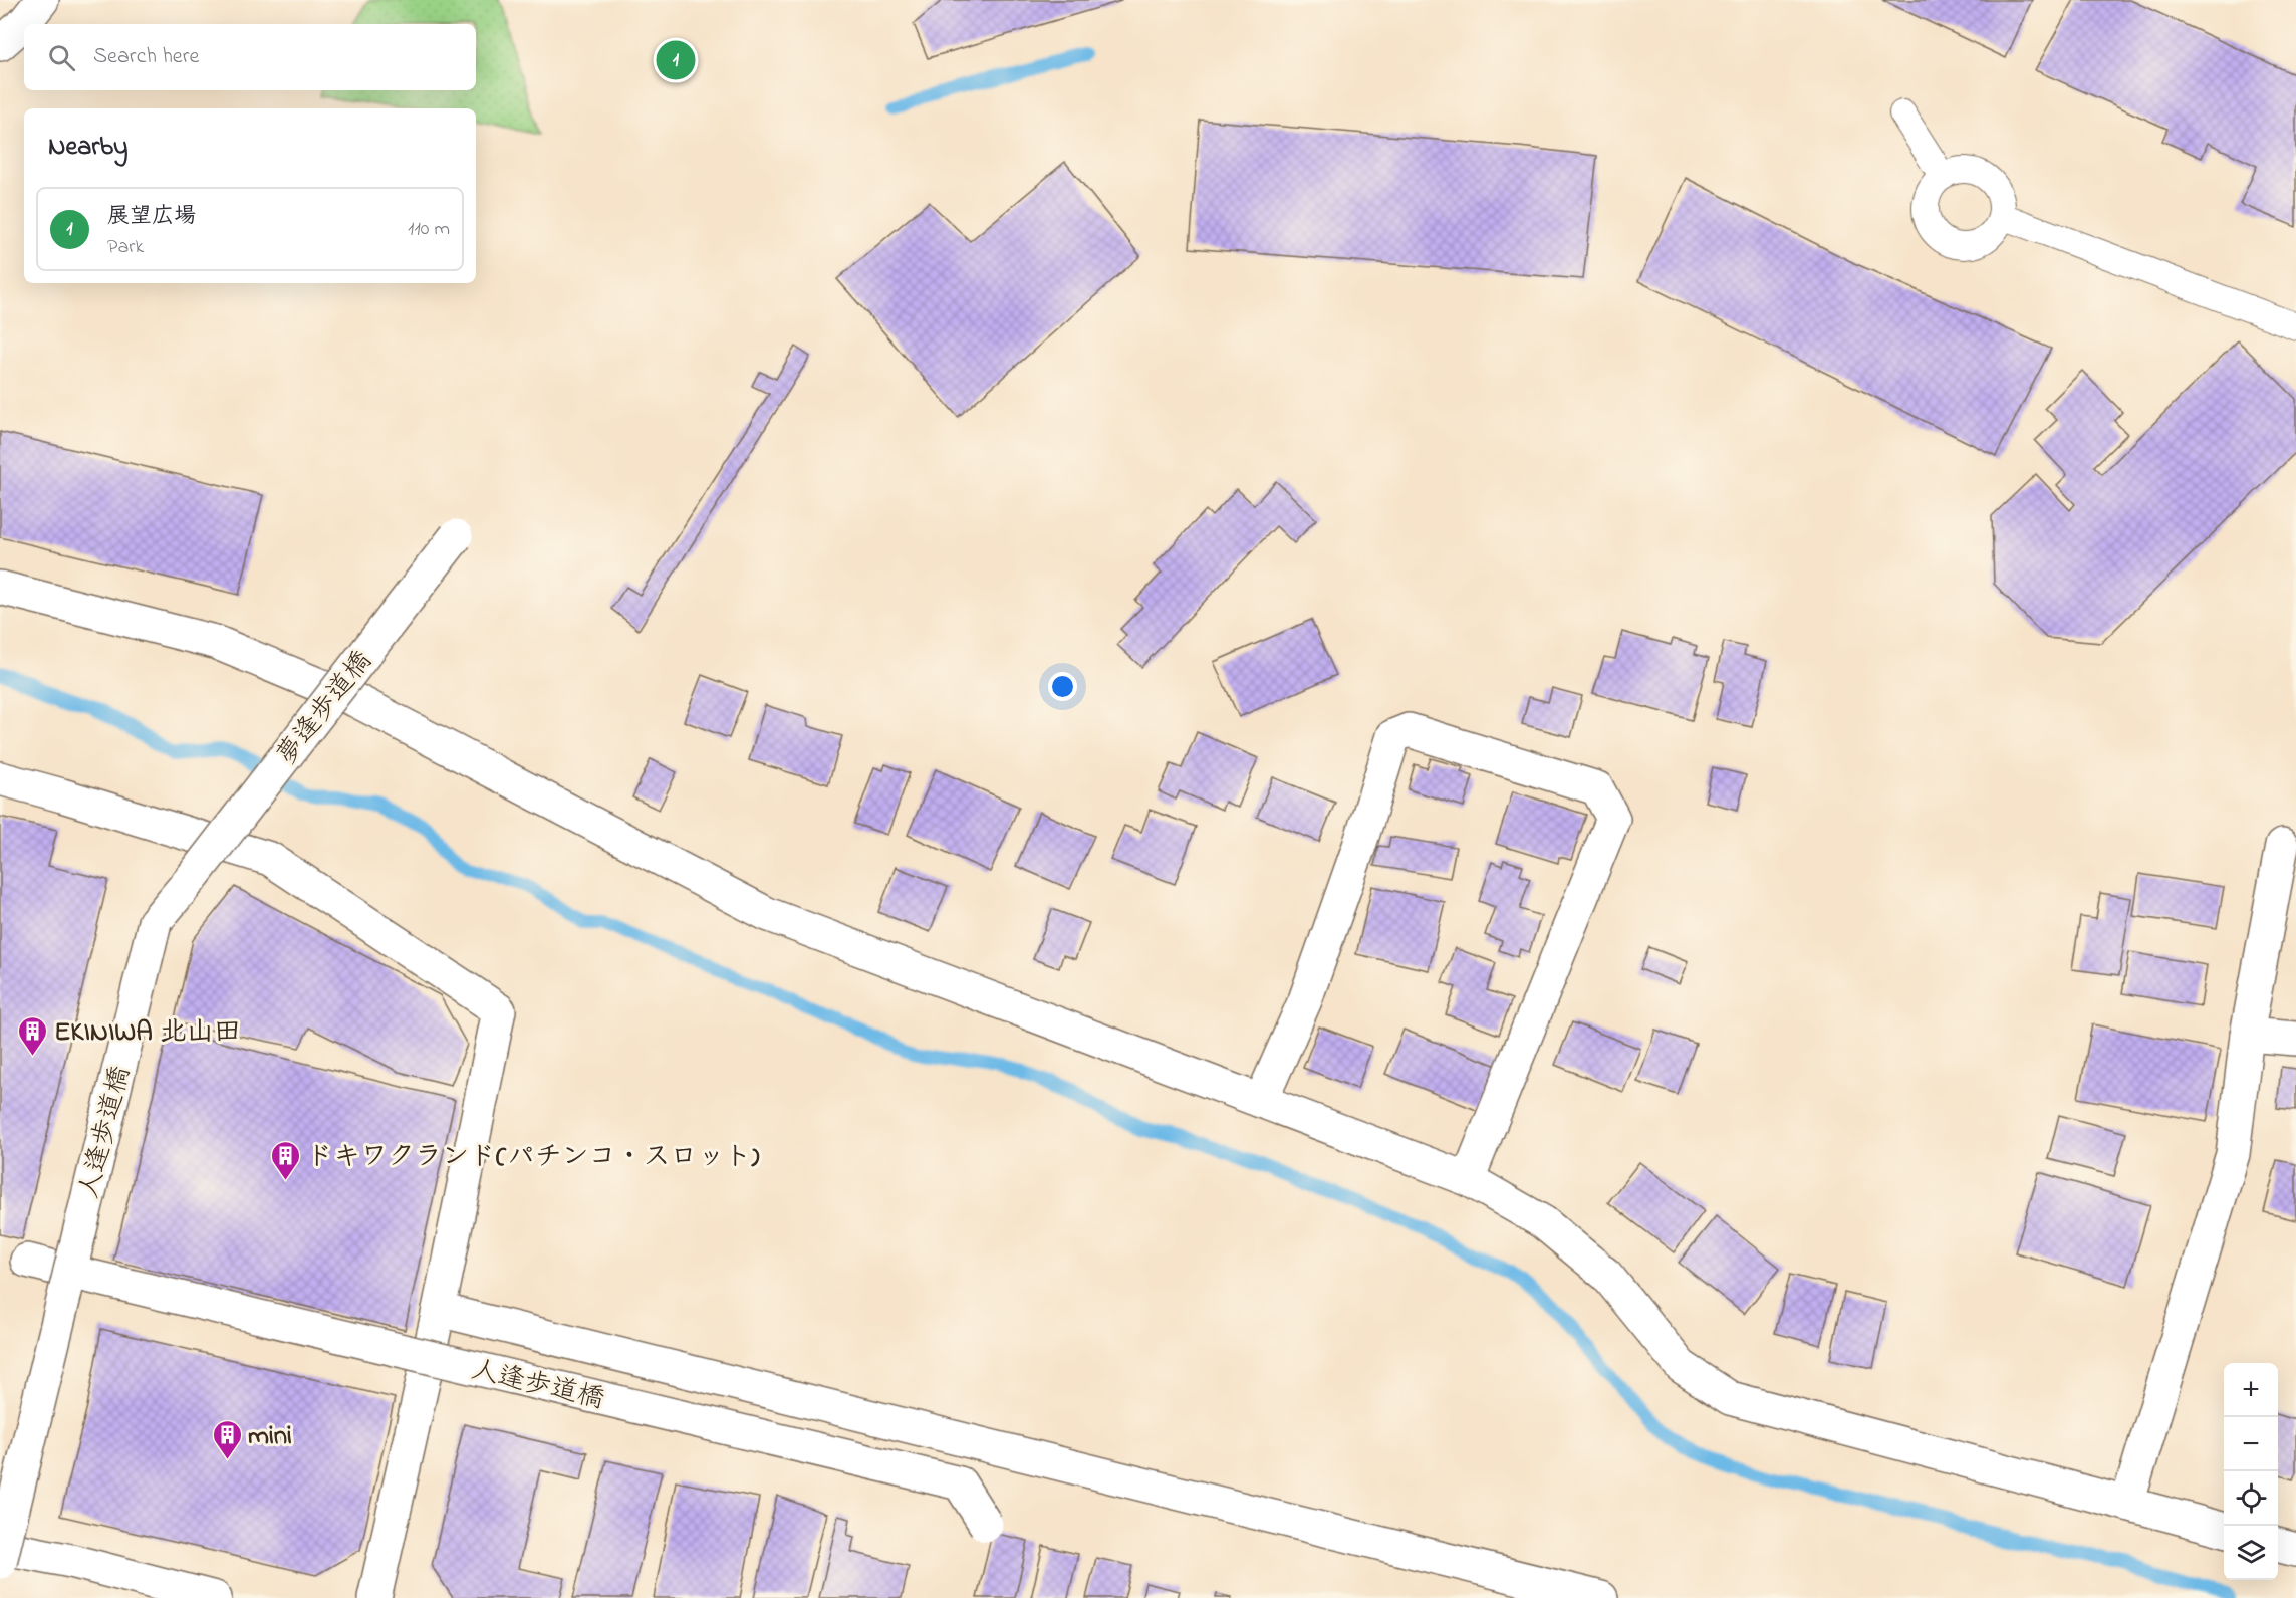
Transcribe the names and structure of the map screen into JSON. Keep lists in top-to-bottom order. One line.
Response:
{"streets":{"street":["夢逢歩道橋","人逢歩道橋"]},"crossings":[["夢逢歩道橋","人逢歩道橋"]],"places":{"building":["EKINIWA 北山田","ドキワクランド(パチンコ・スロット)","mini"]},"page":{"search":"Search here","pins":"1","heading":"Nearby","list":[{"mark":"1","name":"展望広場","note":"Park","value":"110 m"}],"map_buttons":["+","−"]}}
